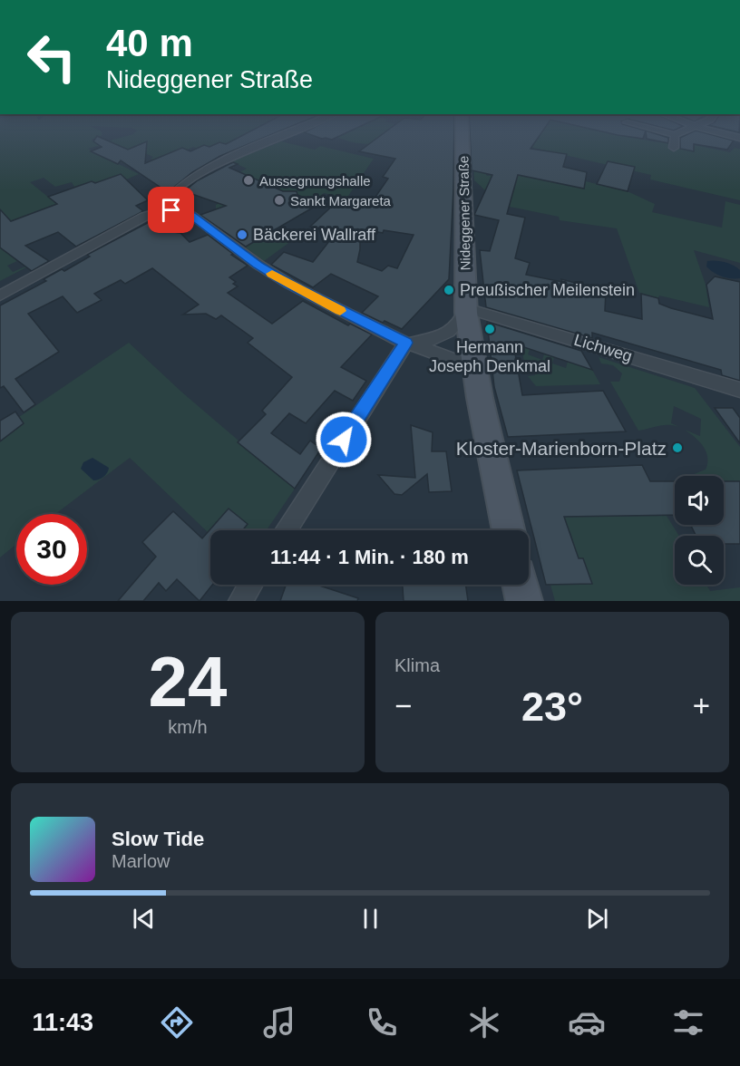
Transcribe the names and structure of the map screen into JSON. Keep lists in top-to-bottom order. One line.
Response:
{"streets":{"street":["Nideggener Straße","Lichweg"]},"crossings":[["Nideggener Straße","Lichweg"]],"places":["Aussegnungshalle","Sankt Margareta","Bäckerei Wallraff","Preußischer Meilenstein","Hermann Joseph Denkmal","Kloster-Marienborn-Platz"],"page":{"turn":["40 m","Nideggener Straße"],"limit":"30","trip":"11:44 · 1 Min. · 180 m","tile":[["24","km/h"],"Klima"],"heat":["−","23°","+"],"song":["Slow Tide","Marlow"],"tabs":"11:43"}}
